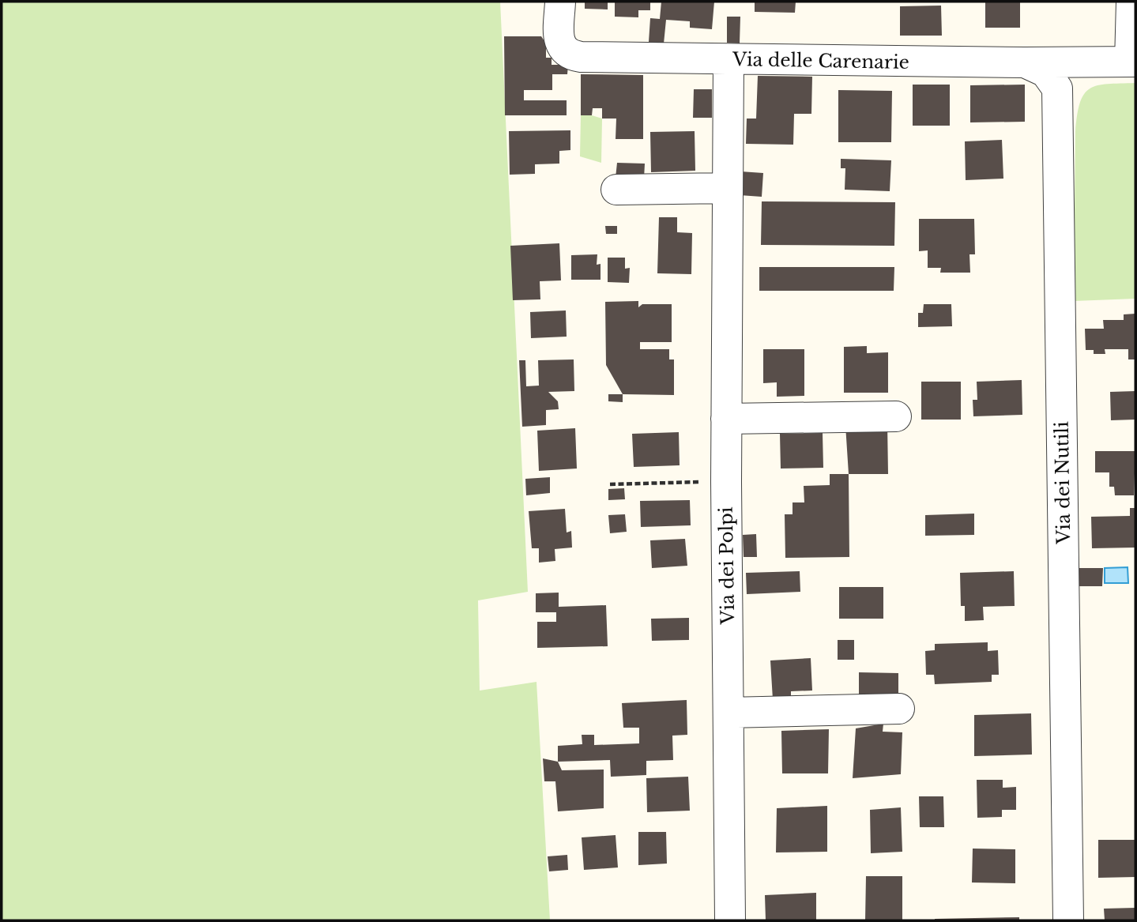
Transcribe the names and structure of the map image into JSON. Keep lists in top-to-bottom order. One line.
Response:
{"streets":{"street":["Via delle Carenarie","Via dei Nutili","Via dei Polpi"]},"crossings":[["Via delle Carenarie","Via dei Nutili"],["Via delle Carenarie","Via dei Polpi"]]}
